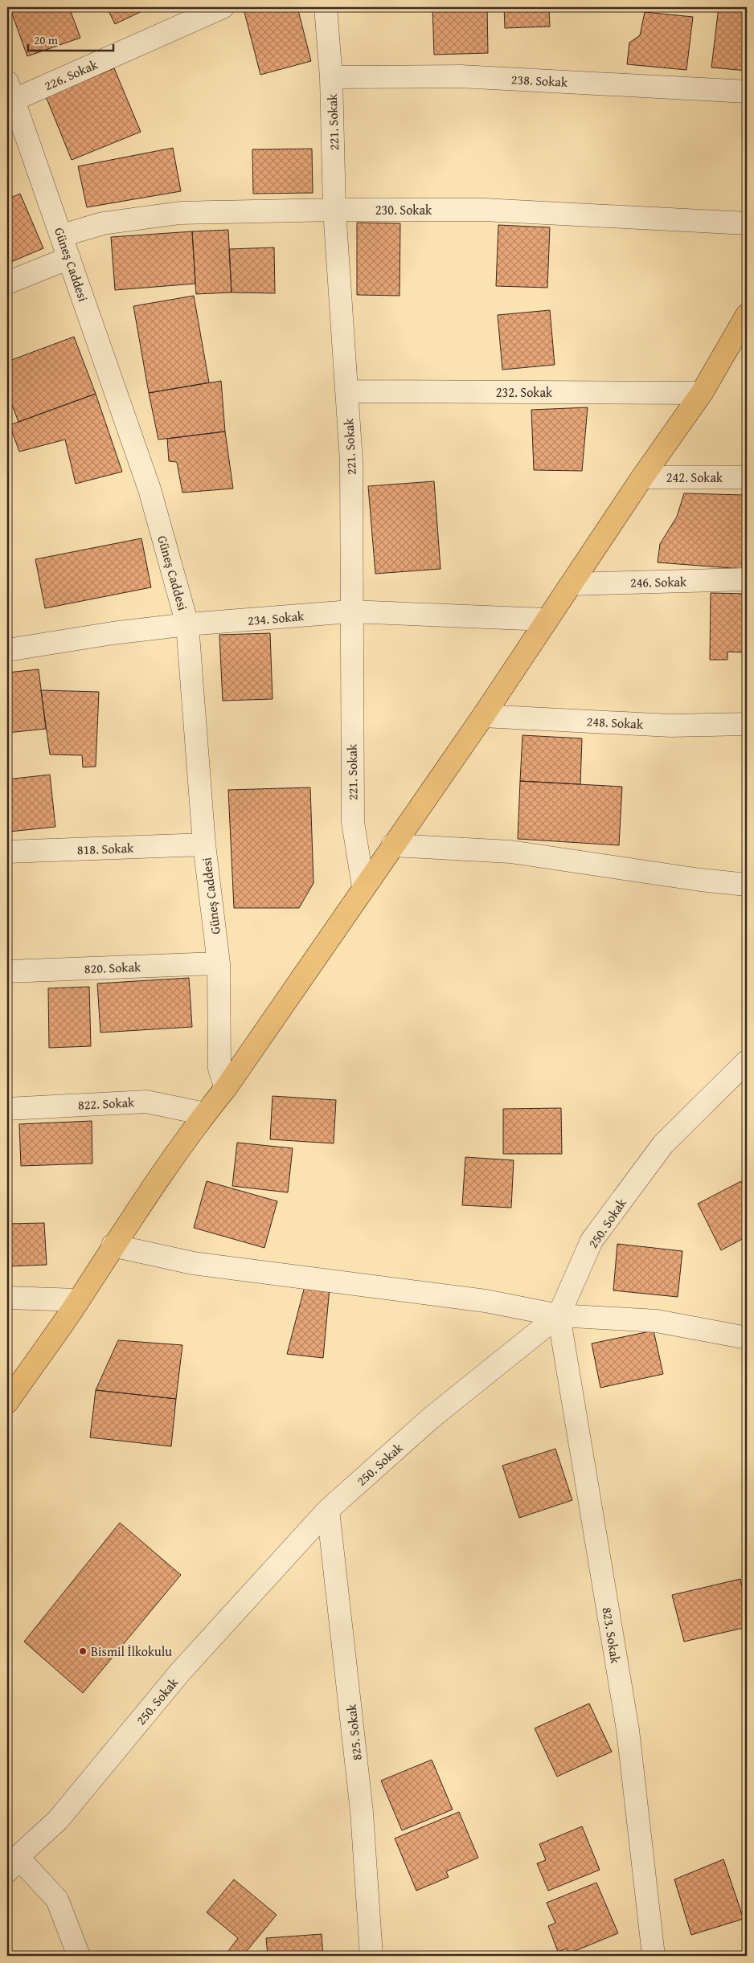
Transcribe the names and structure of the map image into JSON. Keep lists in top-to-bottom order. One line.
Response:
{"streets":{"street":["226. Sokak","238. Sokak","221. Sokak","230. Sokak","Güneş Caddesi","232. Sokak","242. Sokak","246. Sokak","234. Sokak","248. Sokak","818. Sokak","820. Sokak","822. Sokak","250. Sokak","823. Sokak","825. Sokak"]},"crossings":[["226. Sokak","Güneş Caddesi"],["238. Sokak","221. Sokak"],["221. Sokak","230. Sokak"],["221. Sokak","232. Sokak"],["221. Sokak","234. Sokak"],["230. Sokak","Güneş Caddesi"],["Güneş Caddesi","234. Sokak"],["Güneş Caddesi","818. Sokak"],["Güneş Caddesi","820. Sokak"],["250. Sokak","823. Sokak"],["250. Sokak","825. Sokak"]],"places":["Bismil İlkokulu"],"scale_bar":"20 m"}
